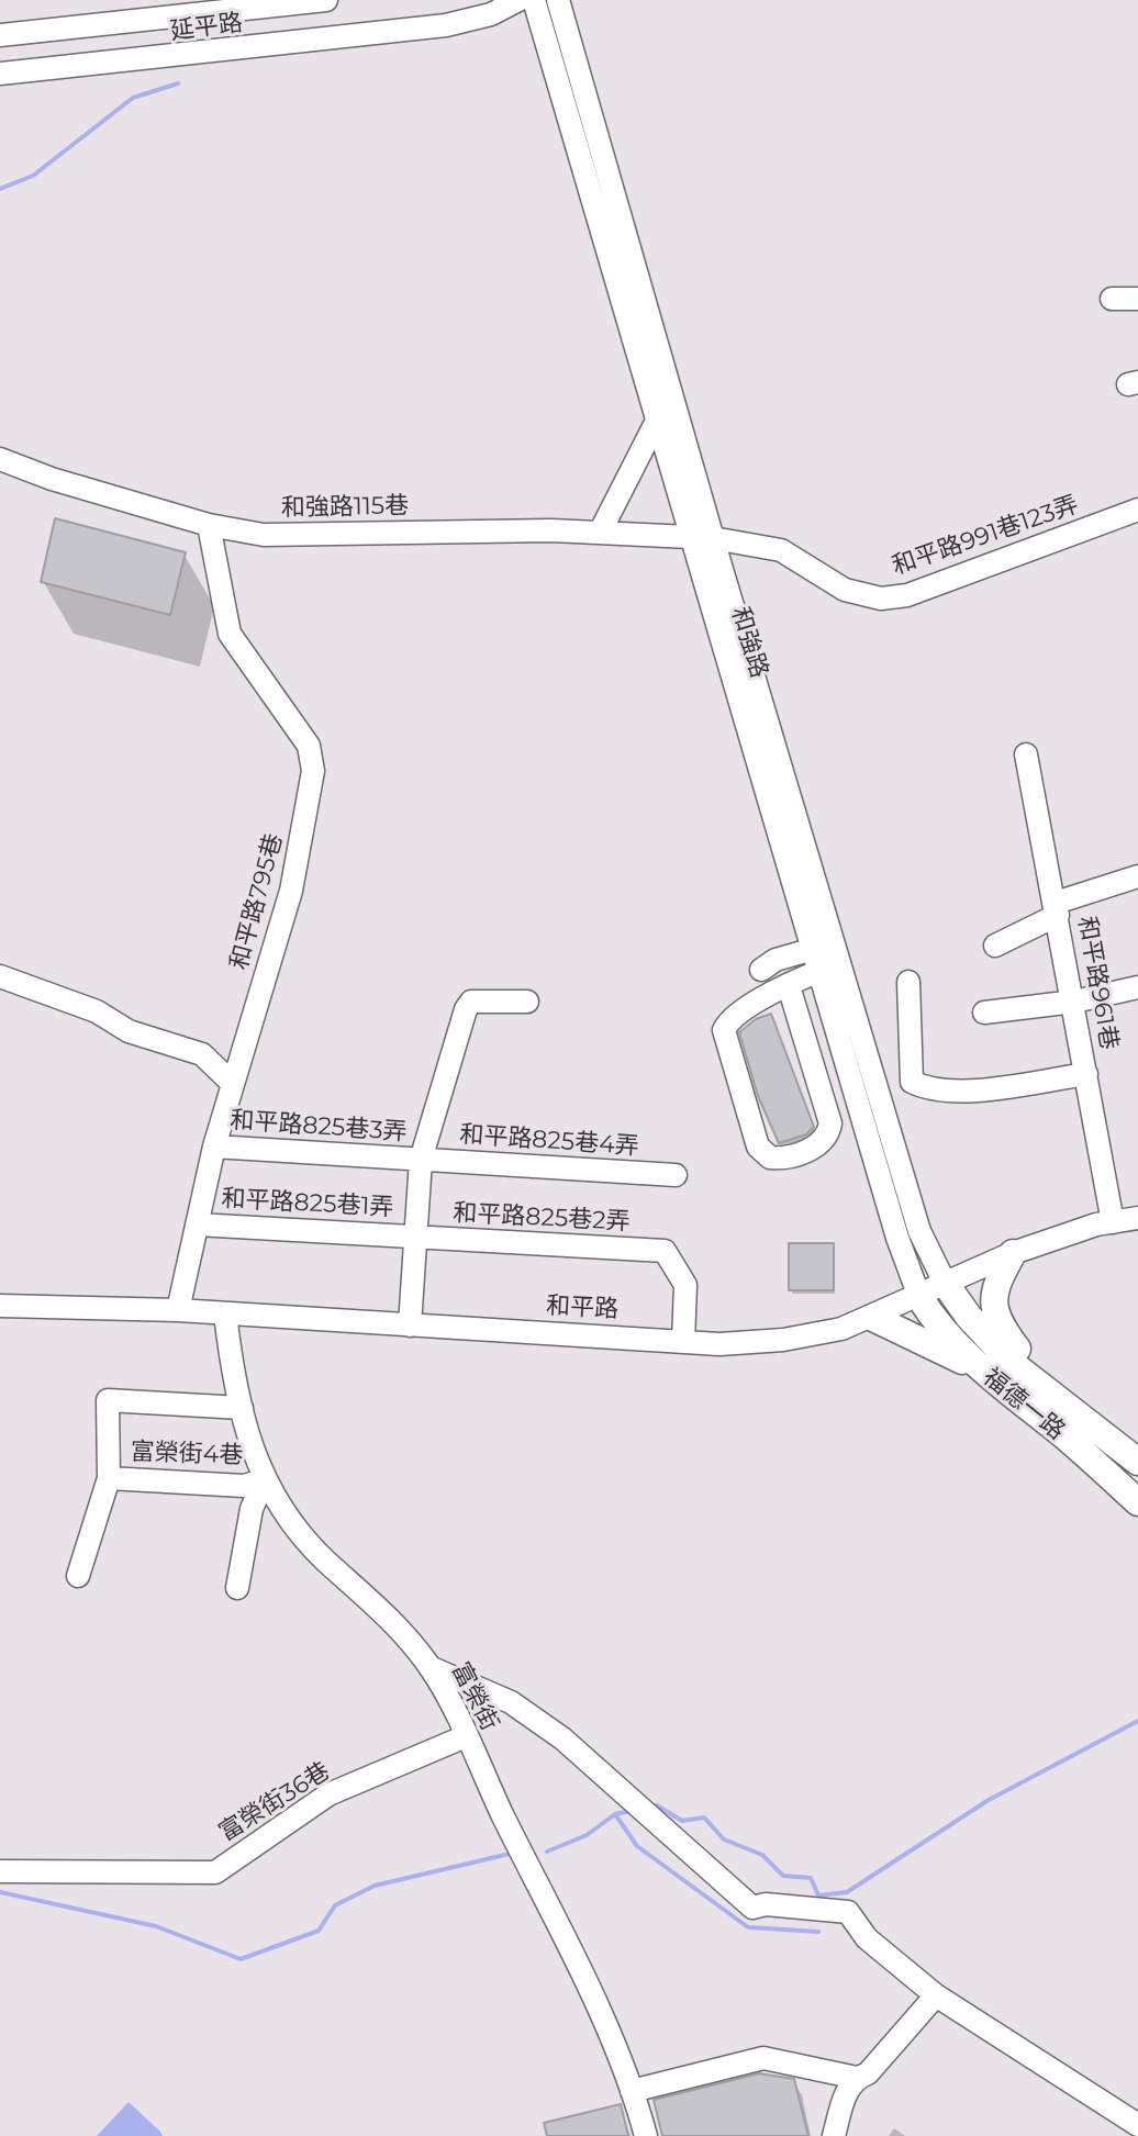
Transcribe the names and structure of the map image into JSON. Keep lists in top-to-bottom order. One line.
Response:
{"streets":{"main road":["福德一路"],"street":["延平路","和強路115巷","和平路991巷123弄","和強路","和平路795巷","和平路961巷","和平路825巷3弄","和平路825巷4弄","和平路825巷1弄","和平路825巷2弄","和平路","富榮街4巷","富榮街","富榮街36巷"]},"crossings":[["和強路115巷","和平路991巷123弄"],["和強路115巷","和強路"],["和強路115巷","和平路795巷"],["和平路991巷123弄","和強路"],["和強路","和平路"],["和強路","福德一路"],["和平路795巷","和平路825巷3弄"],["和平路795巷","和平路825巷1弄"],["和平路795巷","和平路"],["和平路961巷","和平路"],["和平路825巷3弄","和平路825巷4弄"],["和平路825巷1弄","和平路825巷2弄"],["和平路825巷2弄","和平路"],["和平路","福德一路"],["和平路","富榮街"],["富榮街4巷","富榮街"],["富榮街","富榮街36巷"]]}
